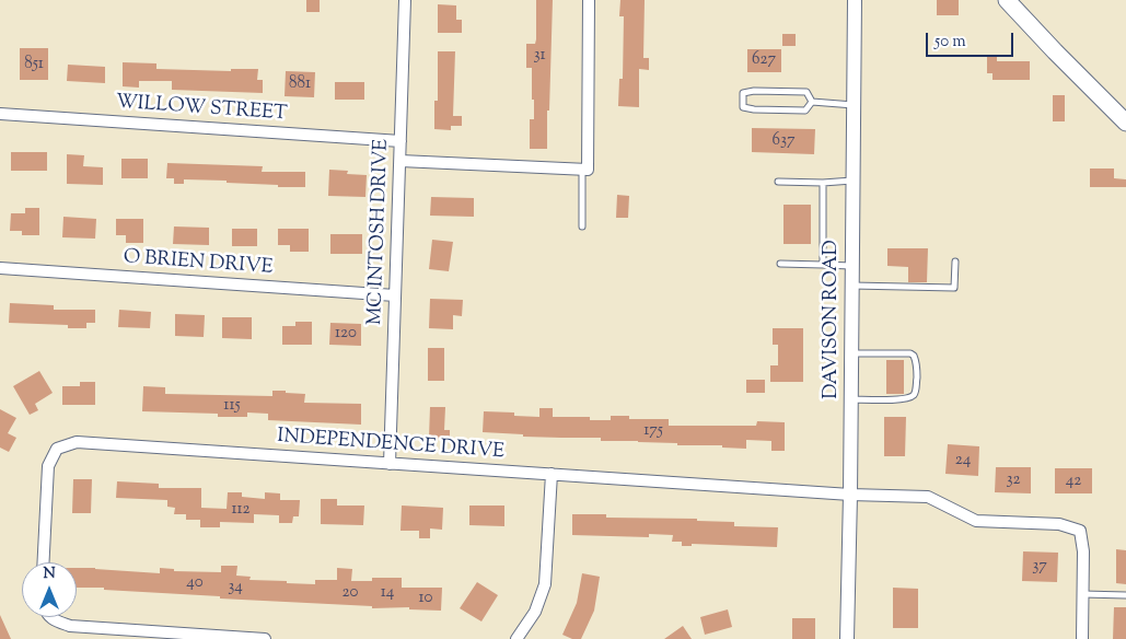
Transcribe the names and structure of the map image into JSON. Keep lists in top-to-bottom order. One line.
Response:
{"streets":{"street":["WILLOW STREET","MC INTOSH DRIVE","O BRIEN DRIVE","DAVISON ROAD","INDEPENDENCE DRIVE"]},"crossings":[["WILLOW STREET","MC INTOSH DRIVE"],["MC INTOSH DRIVE","O BRIEN DRIVE"],["MC INTOSH DRIVE","INDEPENDENCE DRIVE"],["DAVISON ROAD","INDEPENDENCE DRIVE"]],"house_numbers":["31","627","851","881","637","120","115","175","24","32","42","112","37","40","34","20","14","10"],"scale_bar":"50 m","north":"top"}
